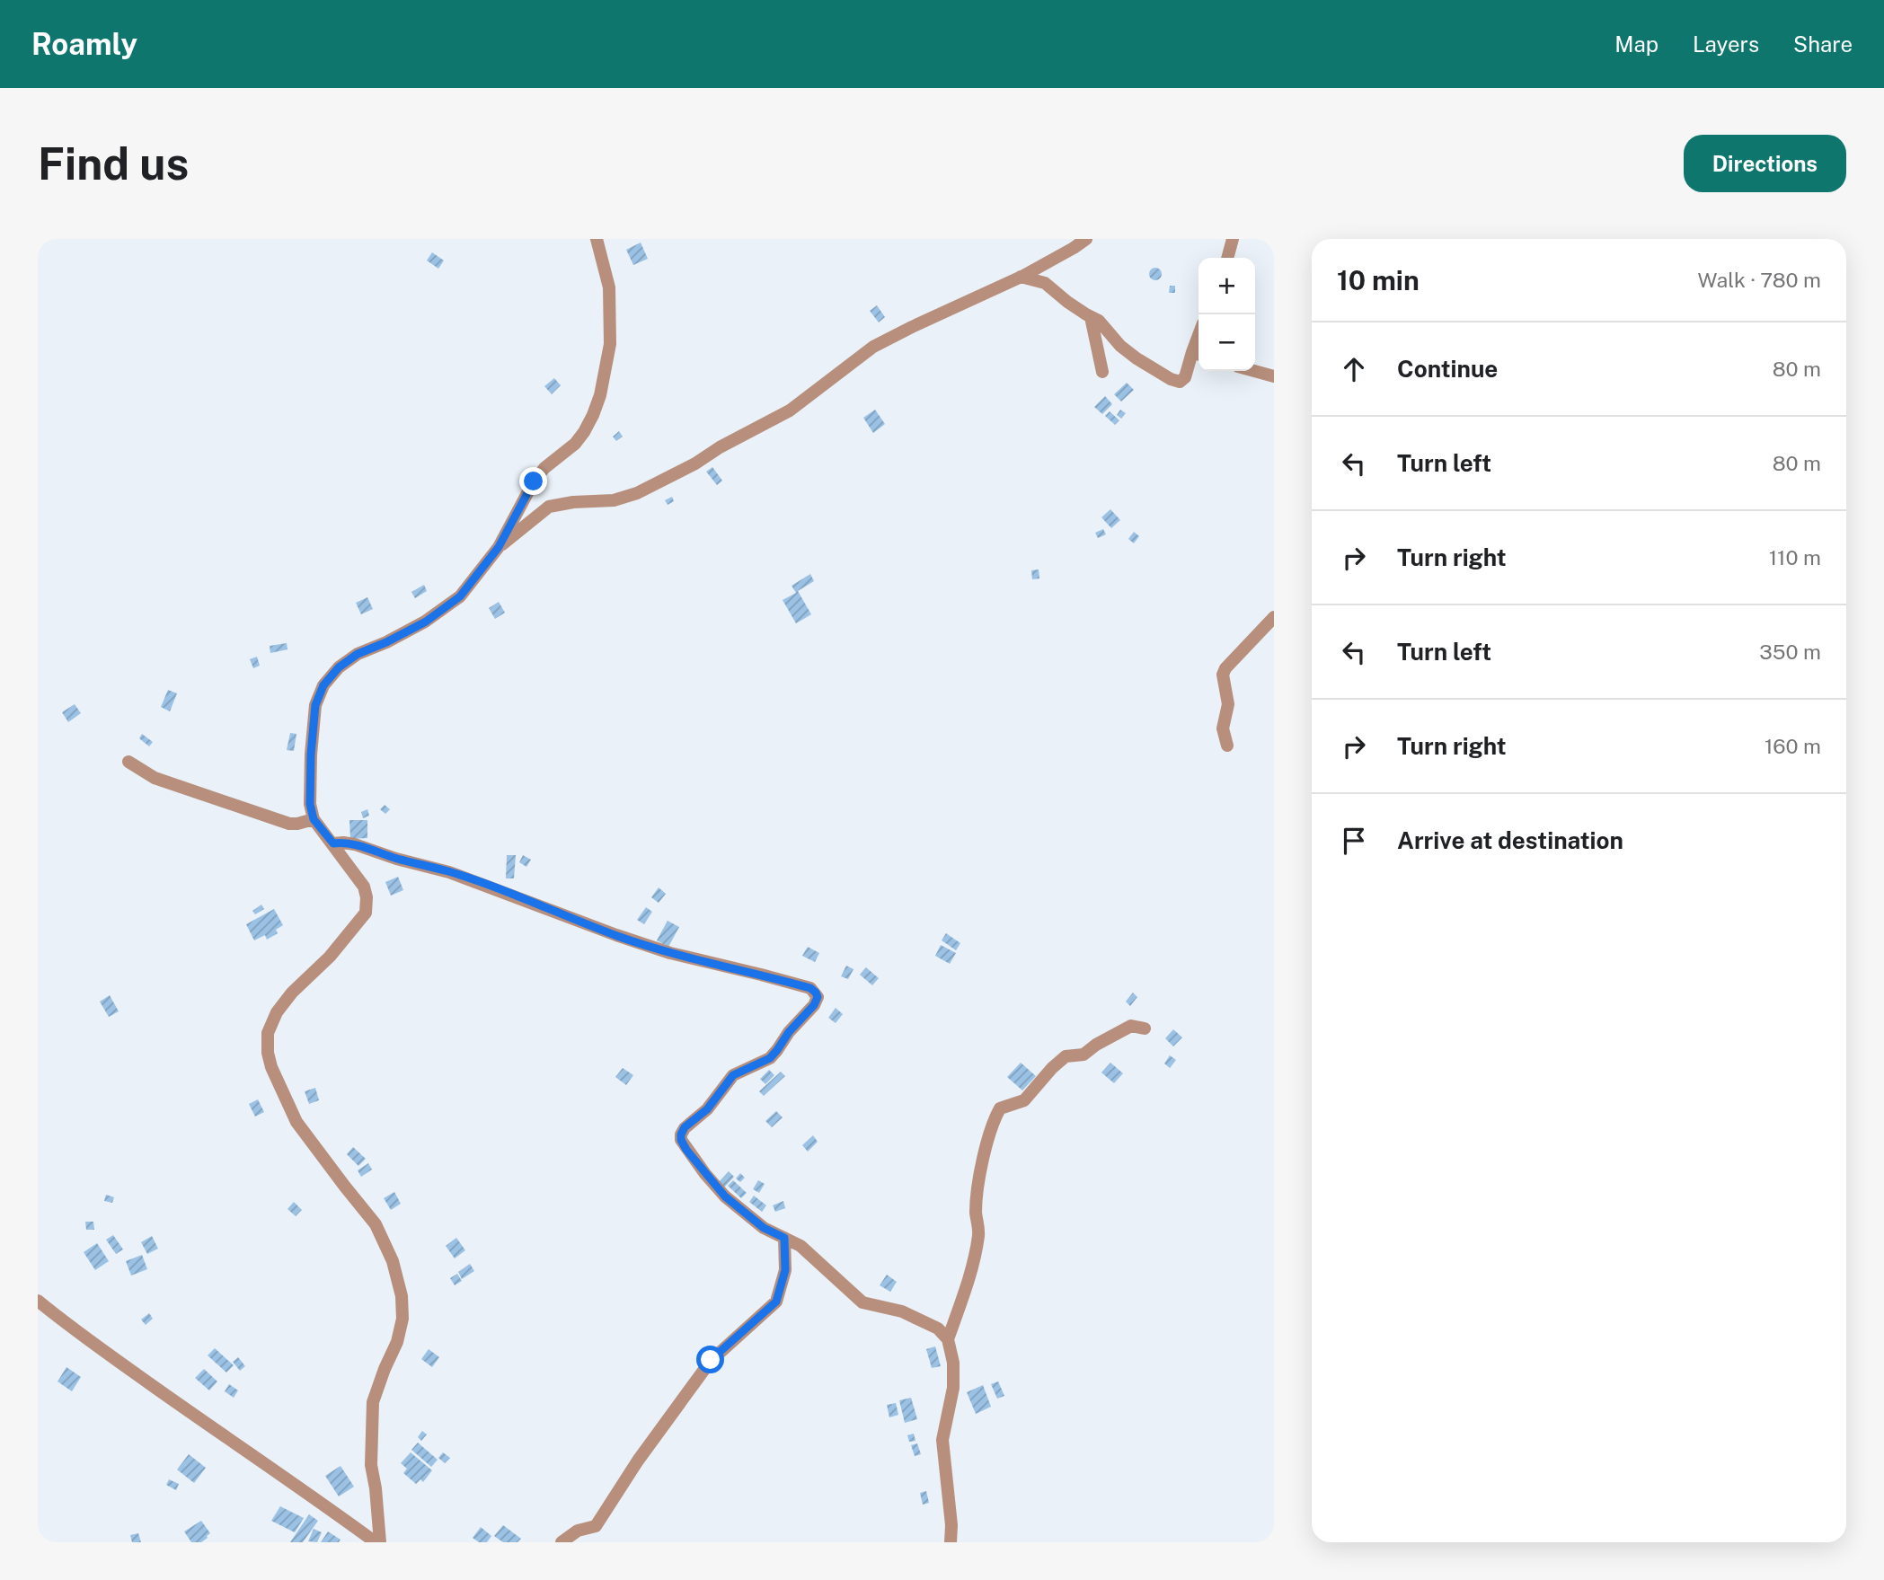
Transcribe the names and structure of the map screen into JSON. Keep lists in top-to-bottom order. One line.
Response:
{"page":{"header":"Roamly","nav":["Map","Layers","Share"],"buttons":"Directions","title":"Find us","heading":["10 min","Walk · 780 m"],"map_buttons":["+","−"],"list":[["Continue","80 m"],["Turn left","80 m"],["Turn right","110 m"],["Turn left","350 m"],["Turn right","160 m"],"Arrive at destination"]}}
